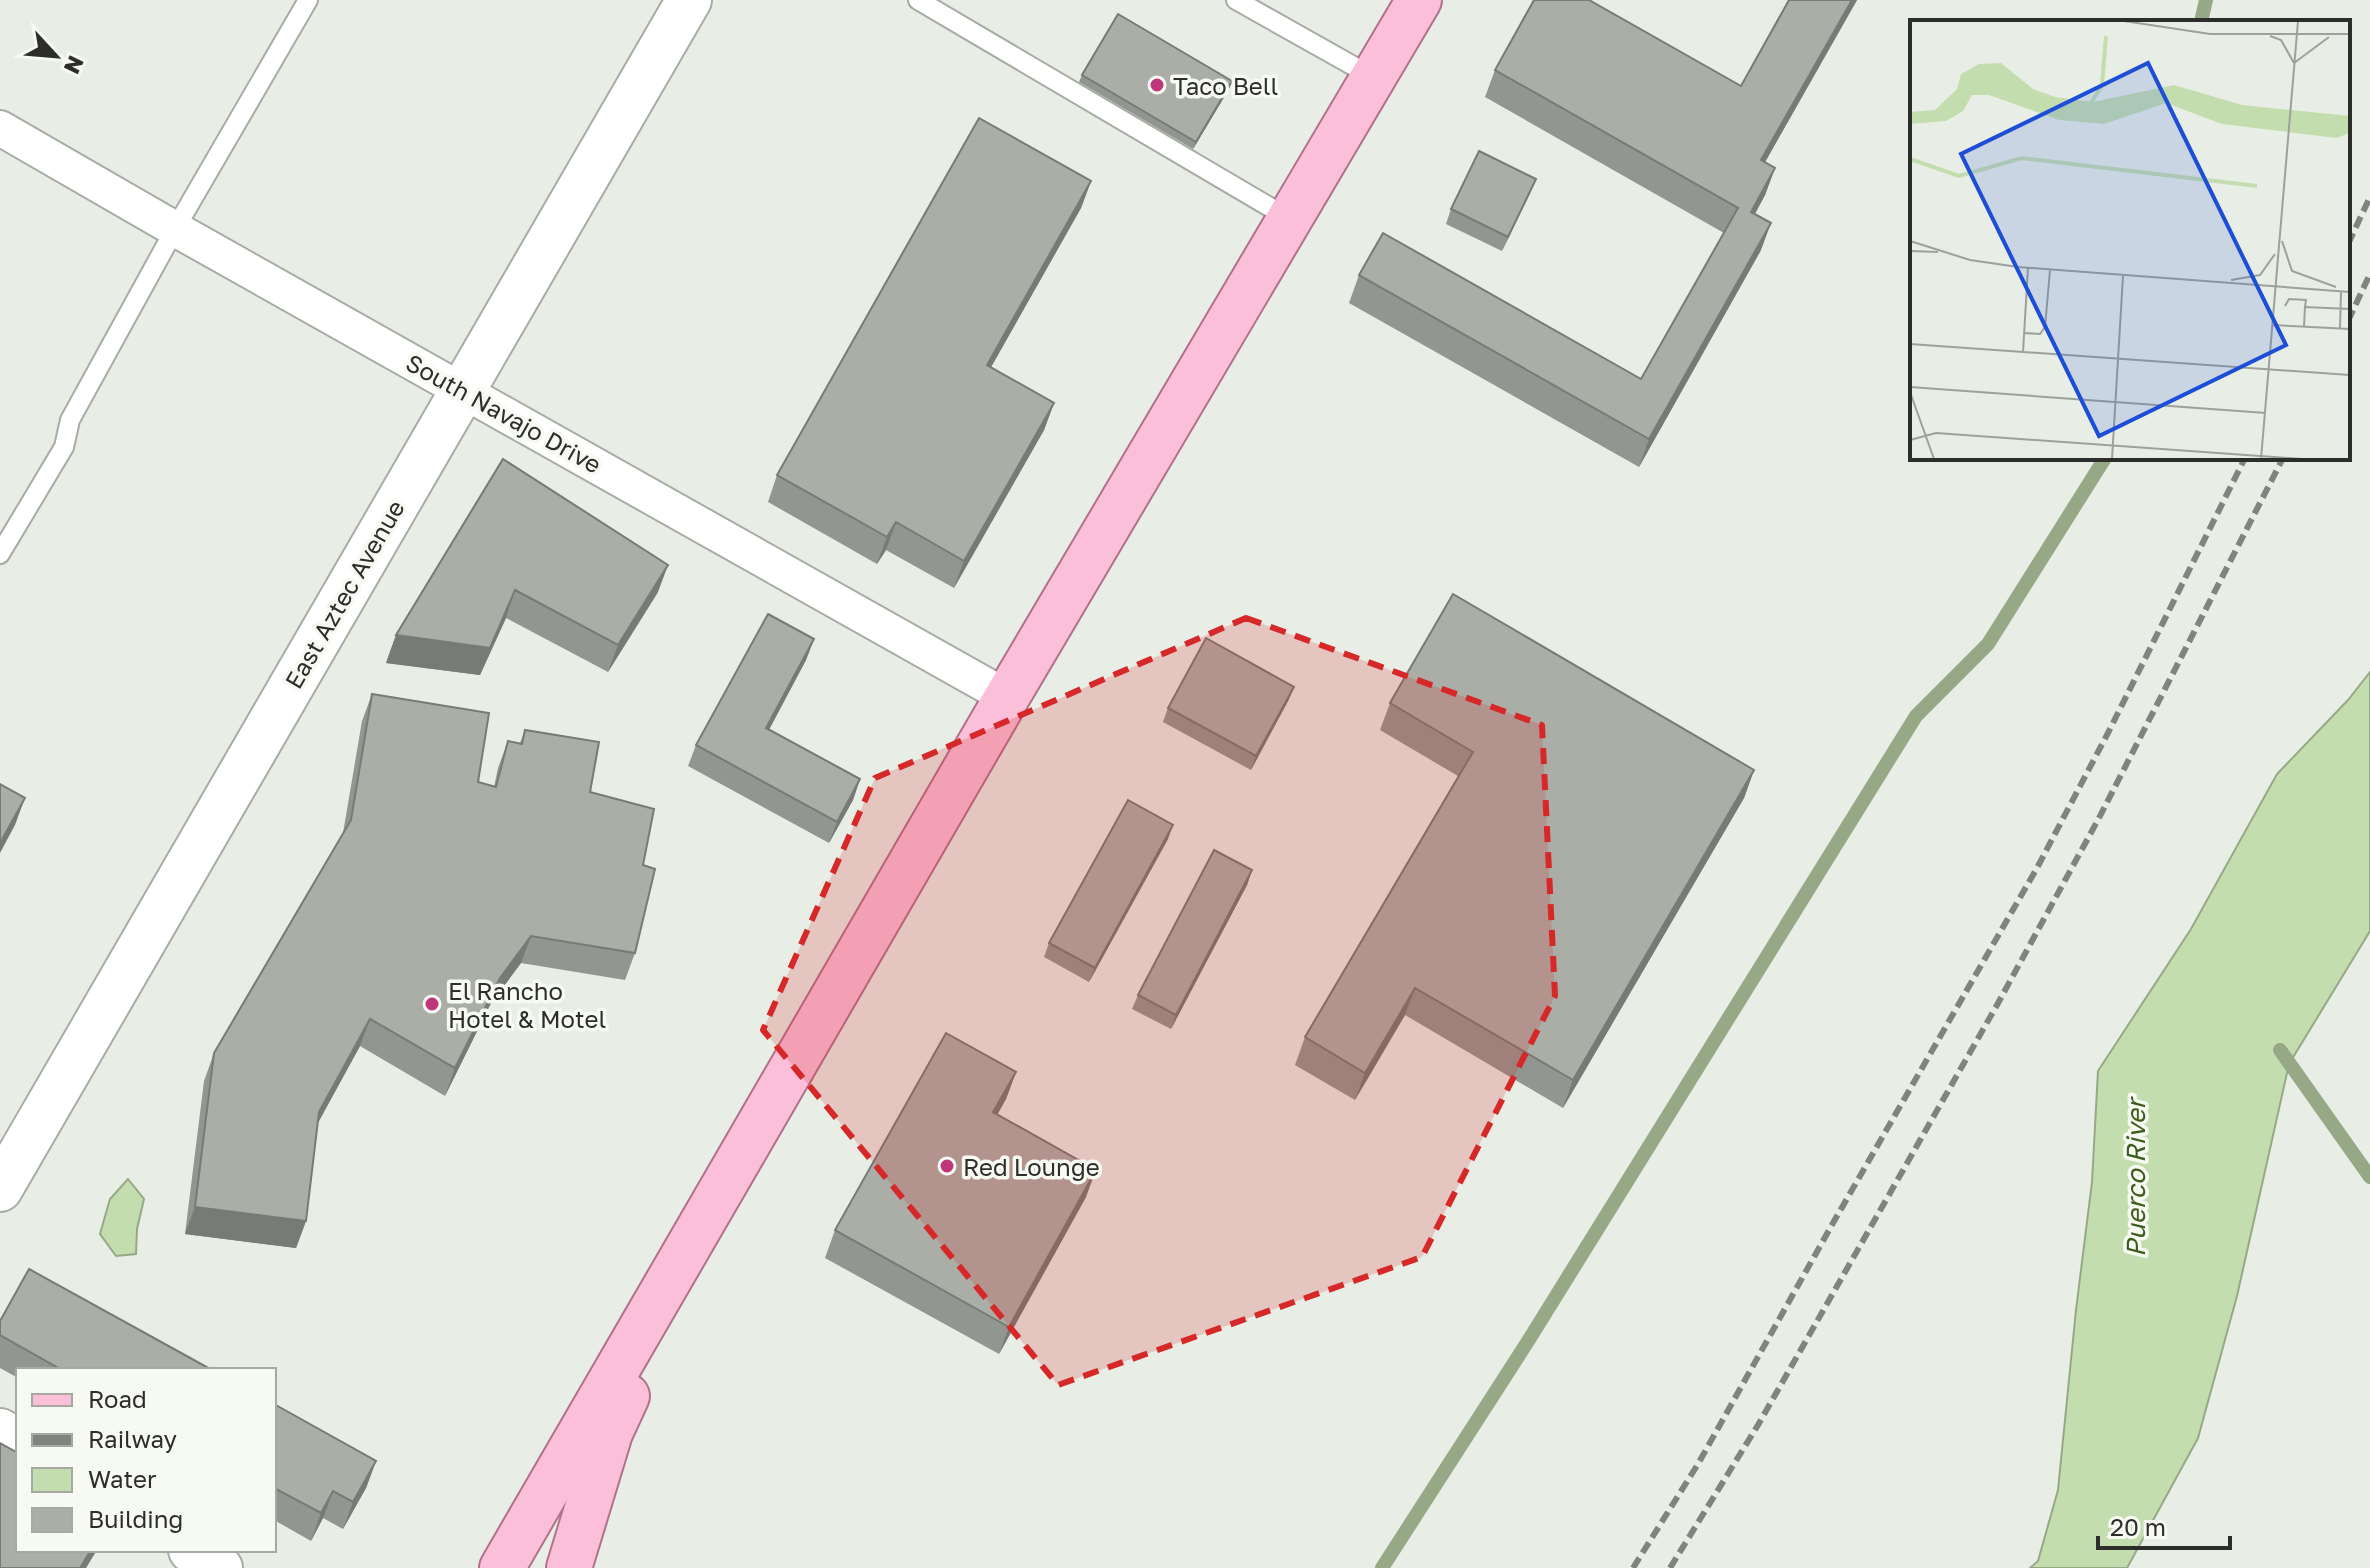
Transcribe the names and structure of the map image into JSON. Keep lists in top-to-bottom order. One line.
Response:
{"streets":{"main road":["East Aztec Avenue"],"street":["South Navajo Drive"]},"crossings":[["South Navajo Drive","East Aztec Avenue"]],"water":["Puerco River"],"places":["Taco Bell","El Rancho Hotel & Motel","Red Lounge"],"legend":["Road","Railway","Water","Building"],"scale_bar":"20 m","north":"bottom right"}
